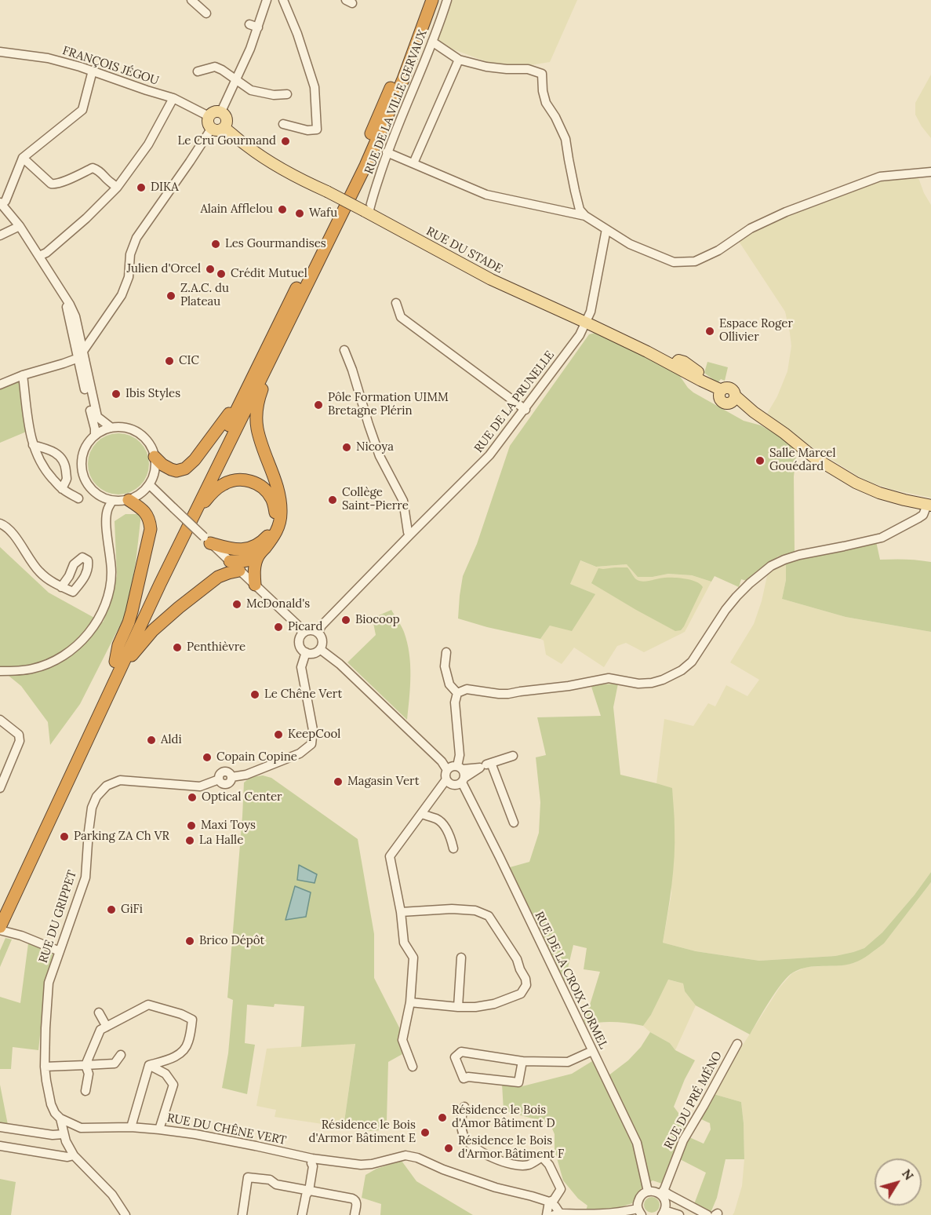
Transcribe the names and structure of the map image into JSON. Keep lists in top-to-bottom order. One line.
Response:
{"streets":{"main road":["RUE DU STADE"],"street":["FRANÇOIS JÉGOU","RUE DE LA VILLE GERVAUX","RUE DE LA PRUNELLE","RUE DU GRIPPET","RUE DE LA CROIX LORMEL","RUE DU PRÉ MÉNO","RUE DU CHÊNE VERT"]},"crossings":[["FRANÇOIS JÉGOU","RUE DU STADE"],["RUE DE LA VILLE GERVAUX","RUE DU STADE"],["RUE DU STADE","RUE DE LA PRUNELLE"],["RUE DE LA PRUNELLE","RUE DU GRIPPET"],["RUE DU GRIPPET","RUE DU CHÊNE VERT"]],"places":["Le Cru Gourmand","DIKA","Alain Afflelou","Wafu","Les Gourmandises","Julien d'Orcel","Crédit Mutuel","Z.A.C. du Plateau","Espace Roger Ollivier","CIC","Ibis Styles","Pôle Formation UIMM Bretagne Plérin","Nicoya","Salle Marcel Gouédard","Collège Saint-Pierre","McDonald's","Biocoop","Picard","Penthièvre","Le Chêne Vert","KeepCool","Aldi","Copain Copine","Magasin Vert","Optical Center","Maxi Toys","Parking ZA Ch VR","La Halle","GiFi","Brico Dépôt","Résidence le Bois d'Amor Bâtiment D","Résidence le Bois d'Armor Bâtiment E","Résidence le Bois d'Armor Bâtiment F"],"north":"top right"}
